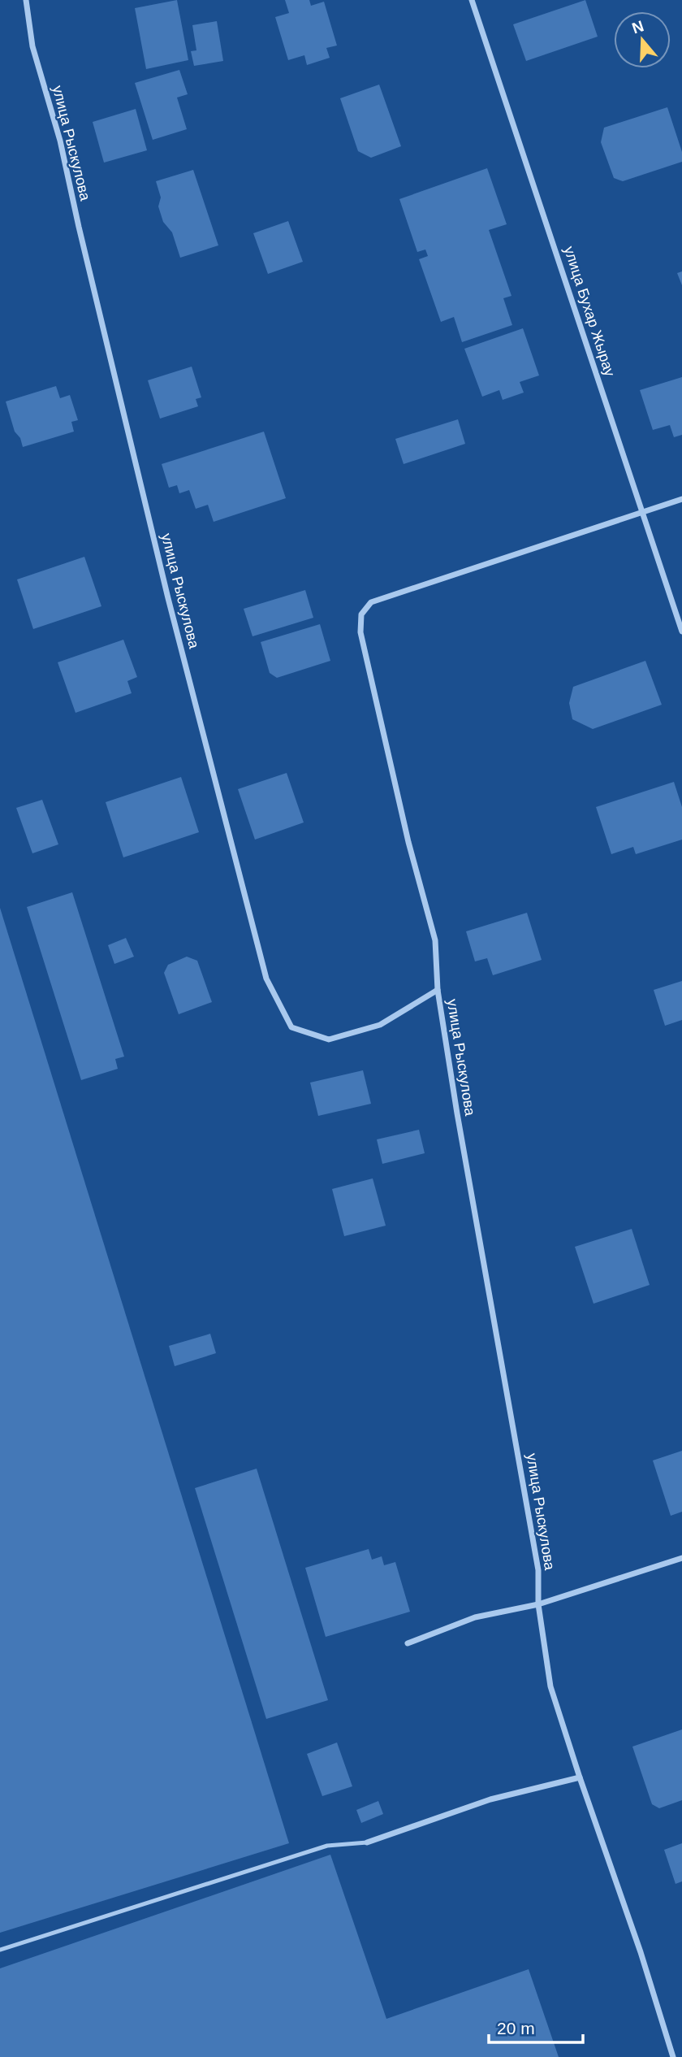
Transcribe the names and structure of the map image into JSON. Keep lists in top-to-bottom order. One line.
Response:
{"streets":{"street":["улица Рыскулова","улица Бухар Жырау"]},"crossings":[["улица Рыскулова","улица Бухар Жырау"]],"scale_bar":"20 m","north":"top"}
